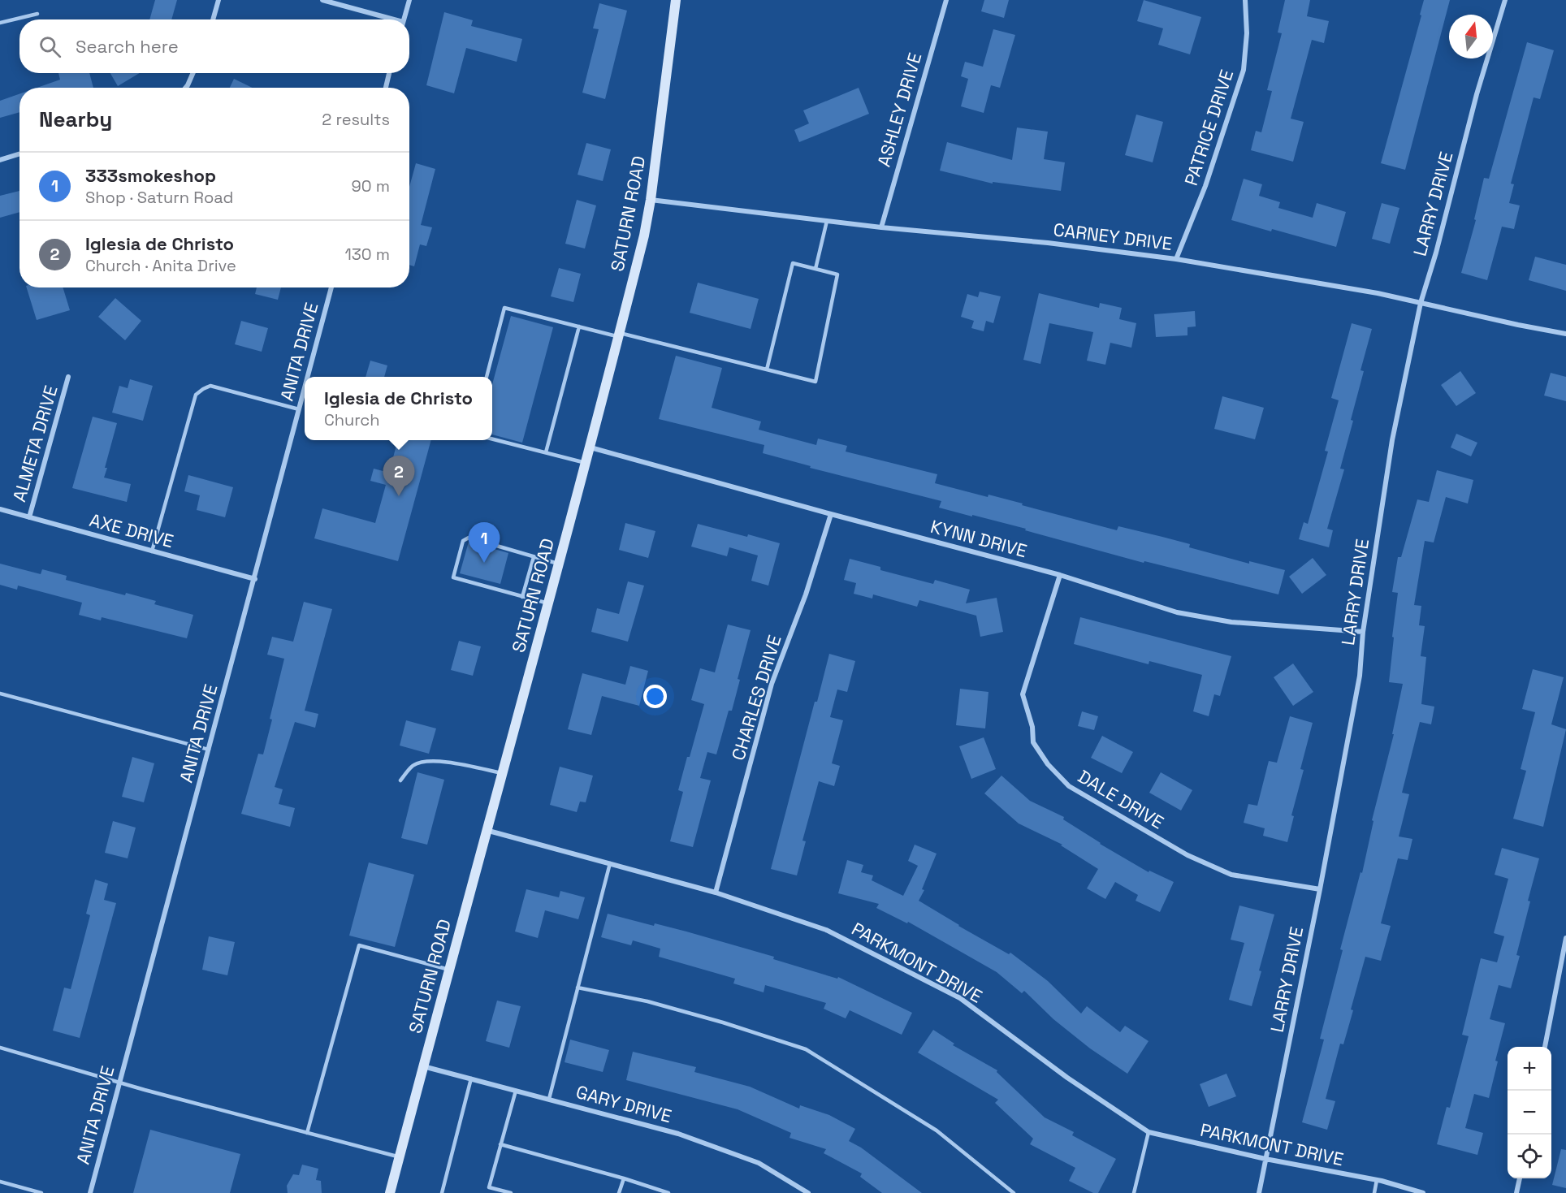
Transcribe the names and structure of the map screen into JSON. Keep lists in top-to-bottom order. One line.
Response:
{"streets":{"street":["ASHLEY DRIVE","PATRICE DRIVE","LARRY DRIVE","SATURN ROAD","CARNEY DRIVE","ANITA DRIVE","ALMETA DRIVE","AXE DRIVE","KYNN DRIVE","CHARLES DRIVE","DALE DRIVE","PARKMONT DRIVE","GARY DRIVE"]},"crossings":[["ASHLEY DRIVE","CARNEY DRIVE"],["PATRICE DRIVE","CARNEY DRIVE"],["LARRY DRIVE","CARNEY DRIVE"],["LARRY DRIVE","KYNN DRIVE"],["LARRY DRIVE","DALE DRIVE"],["LARRY DRIVE","PARKMONT DRIVE"],["SATURN ROAD","CARNEY DRIVE"],["SATURN ROAD","KYNN DRIVE"],["SATURN ROAD","PARKMONT DRIVE"],["SATURN ROAD","GARY DRIVE"],["ANITA DRIVE","AXE DRIVE"],["ALMETA DRIVE","AXE DRIVE"],["KYNN DRIVE","CHARLES DRIVE"],["KYNN DRIVE","DALE DRIVE"],["CHARLES DRIVE","PARKMONT DRIVE"]],"north":"top","page":{"search":"Search here","heading":["Nearby","2 results"],"list":[{"mark":"1","name":"333smokeshop","note":"Shop · Saturn Road","value":"90 m"},{"mark":"2","name":"Iglesia de Christo","note":"Church · Anita Drive","value":"130 m"}],"popup":["Iglesia de Christo","Church"],"pins":["2","1"],"map_buttons":["+","−"]}}
